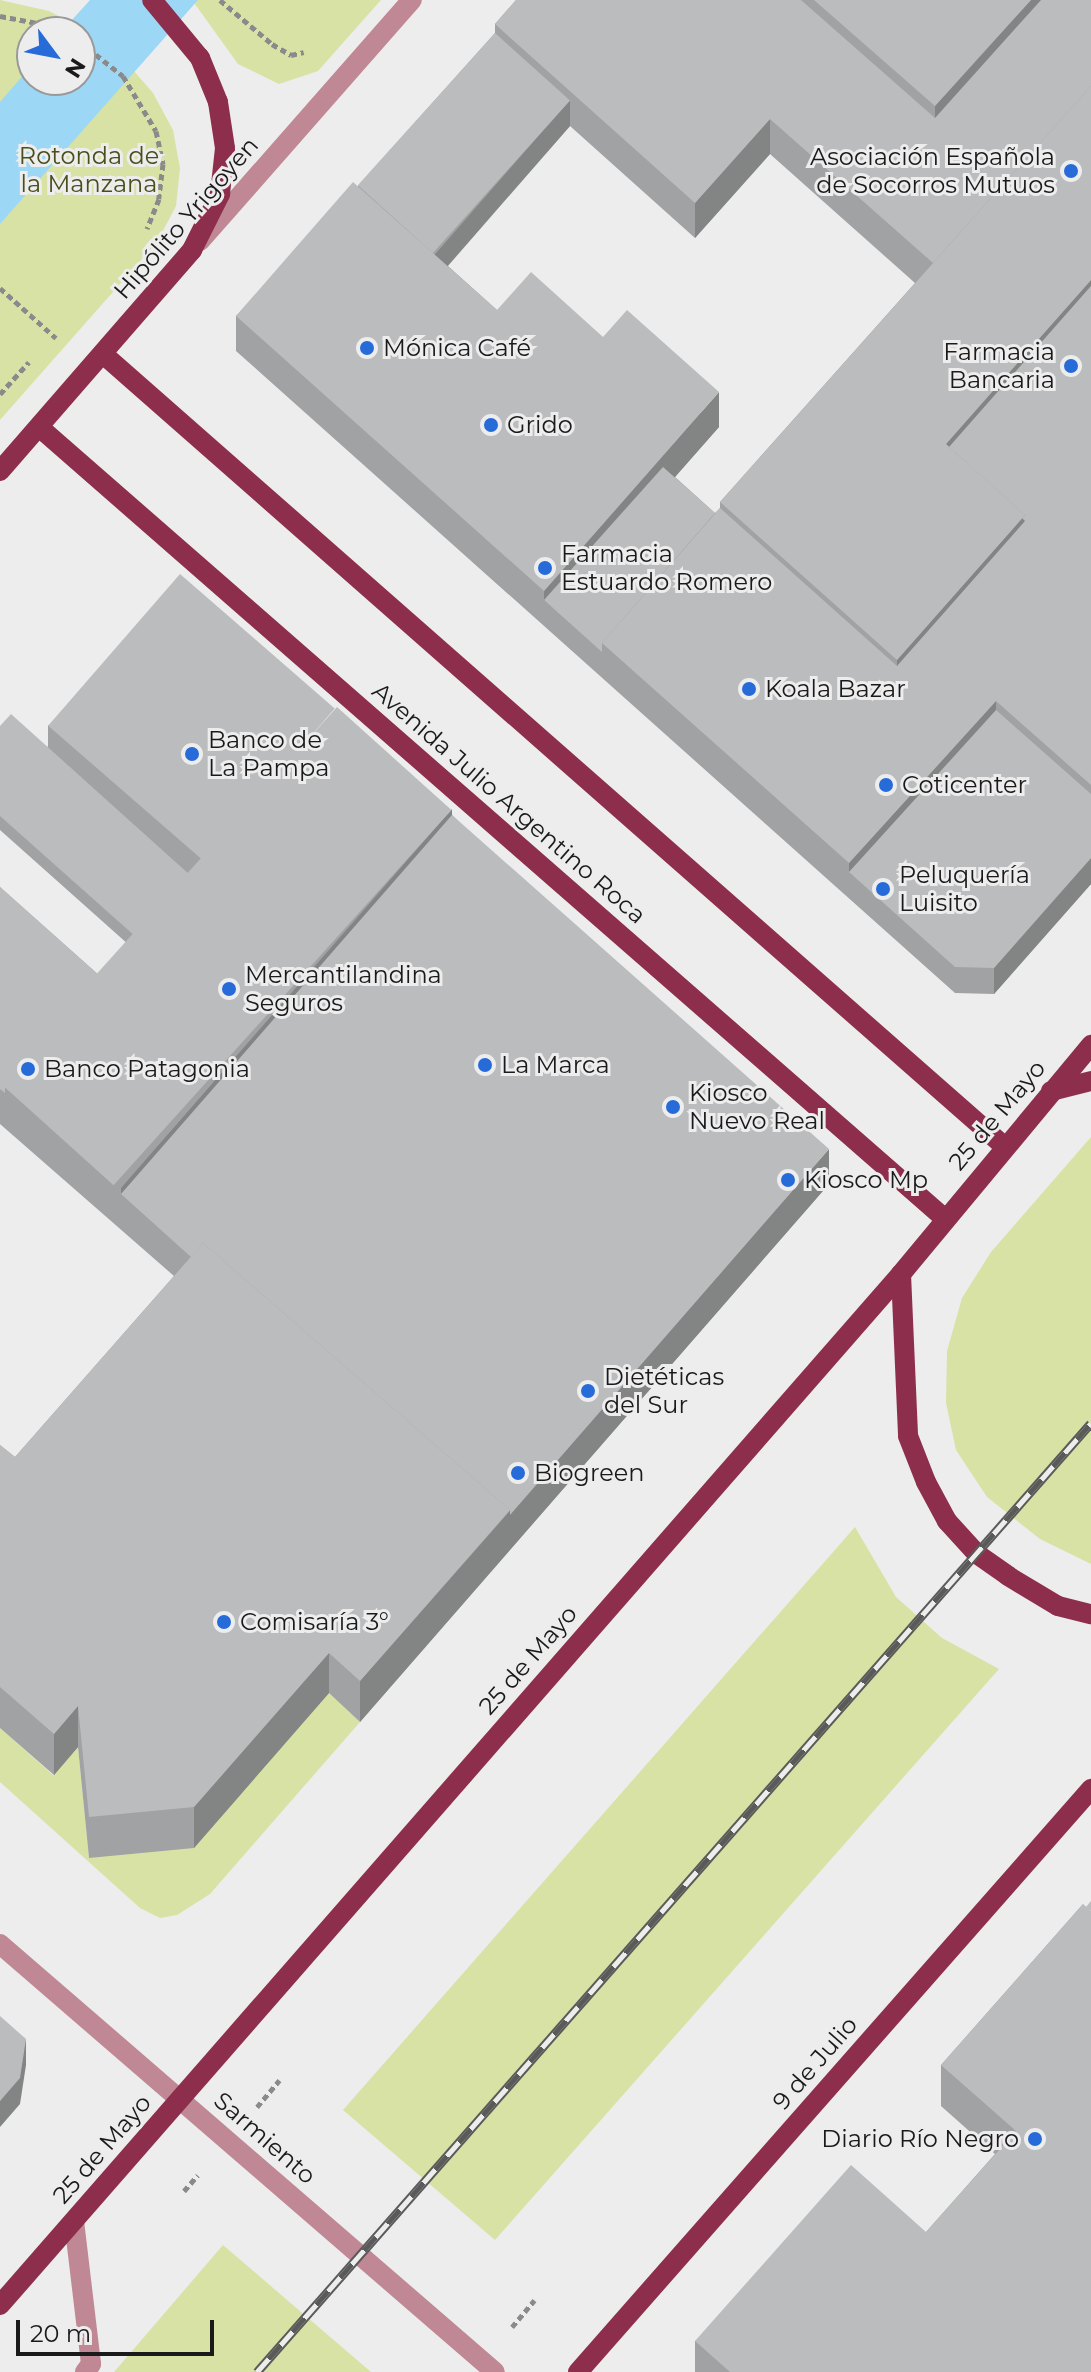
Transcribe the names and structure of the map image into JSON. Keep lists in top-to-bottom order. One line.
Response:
{"streets":{"main road":["Hipólito Yrigoyen","Avenida Julio Argentino Roca","25 de Mayo","9 de Julio"],"street":["Sarmiento"]},"crossings":[["Hipólito Yrigoyen","Avenida Julio Argentino Roca"],["Avenida Julio Argentino Roca","25 de Mayo"],["25 de Mayo","Sarmiento"]],"parks":["Rotonda de la Manzana"],"places":["Asociación Española de Socorros Mutuos","Mónica Café","Farmacia Bancaria","Grido","Farmacia Estuardo Romero","Koala Bazar","Banco de La Pampa","Coticenter","Peluquería Luisito","Mercantilandina Seguros","La Marca","Banco Patagonia","Kiosco Nuevo Real","Kiosco Mp","Dietéticas del Sur","Biogreen","Comisaría 3°","Diario Río Negro"],"scale_bar":"20 m","north":"bottom right"}
